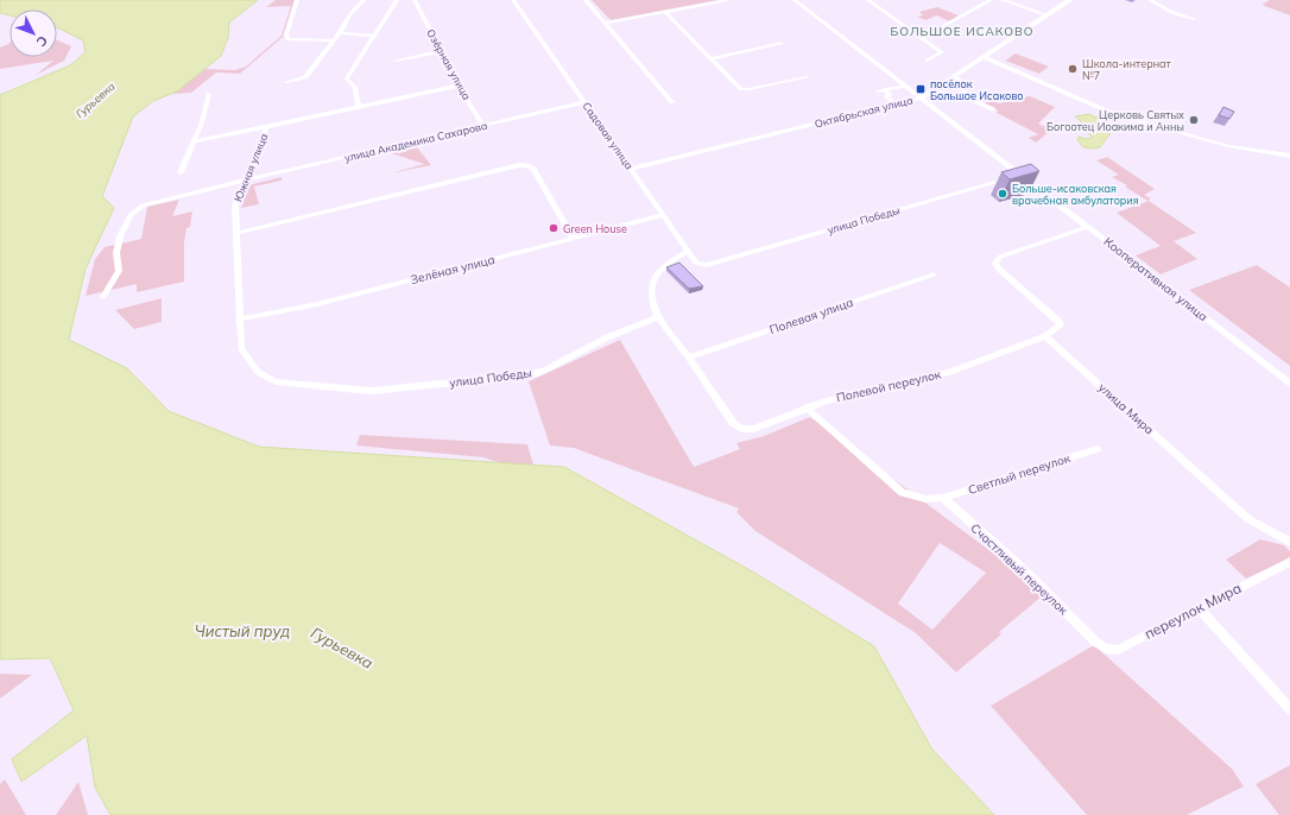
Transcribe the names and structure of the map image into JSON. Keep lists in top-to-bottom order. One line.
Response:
{"streets":{"street":["Озёрная улица","Октябрьская улица","Садовая улица","улица Академика Сахарова","Южная улица","улица Победы","Зелёная улица","Кооперативная улица","Полевая улица","Полевой переулок","улица Мира","Светлый переулок","Счастливый переулок","переулок Мира"]},"crossings":[["Озёрная улица","улица Академика Сахарова"],["Озёрная улица","Южная улица"],["Октябрьская улица","Садовая улица"],["Октябрьская улица","Кооперативная улица"],["Садовая улица","улица Академика Сахарова"],["Садовая улица","улица Победы"],["Садовая улица","Зелёная улица"],["улица Академика Сахарова","Южная улица"],["Южная улица","улица Победы"],["Южная улица","Зелёная улица"],["улица Победы","Кооперативная улица"],["Полевая улица","Полевой переулок"],["Полевой переулок","улица Мира"],["Полевой переулок","Светлый переулок"],["Светлый переулок","Счастливый переулок"],["Счастливый переулок","переулок Мира"]],"districts":["БОЛЬШОЕ ИСАКОВО"],"water":["Гурьевка","Чистый пруд"],"places":{"other":["Школа-интернат №7","Церковь Святых Богоотец Иоакима и Анны","Больше-исаковская врачебная амбулатория","Green House"],"transit":["посёлок Большое Исаково"]},"north":"bottom right"}
